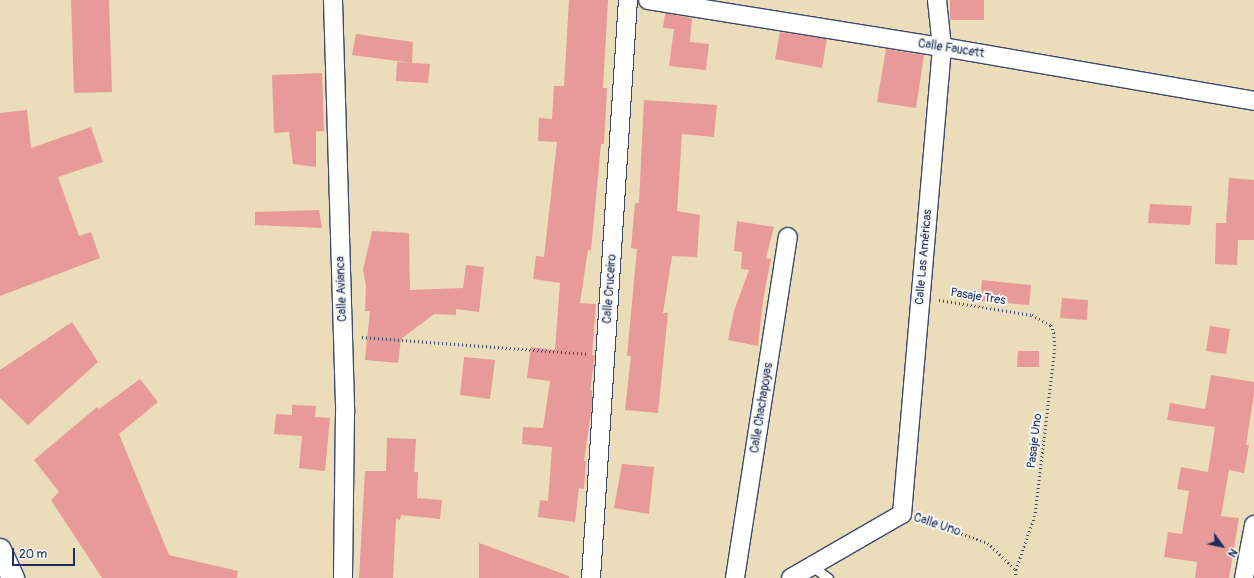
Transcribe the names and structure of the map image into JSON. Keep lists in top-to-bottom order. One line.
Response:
{"streets":{"street":["Calle Faucett","Calle Las Américas","Calle Avianca","Calle Cruceiro","Calle Chachapoyas","Calle Uno"],"path":["Pasaje Tres","Pasaje Uno"]},"crossings":[["Calle Faucett","Calle Las Américas"],["Calle Las Américas","Pasaje Tres"],["Calle Las Américas","Calle Uno"],["Pasaje Tres","Pasaje Uno"],["Pasaje Uno","Calle Uno"]],"scale_bar":"20 m","north":"bottom right"}
